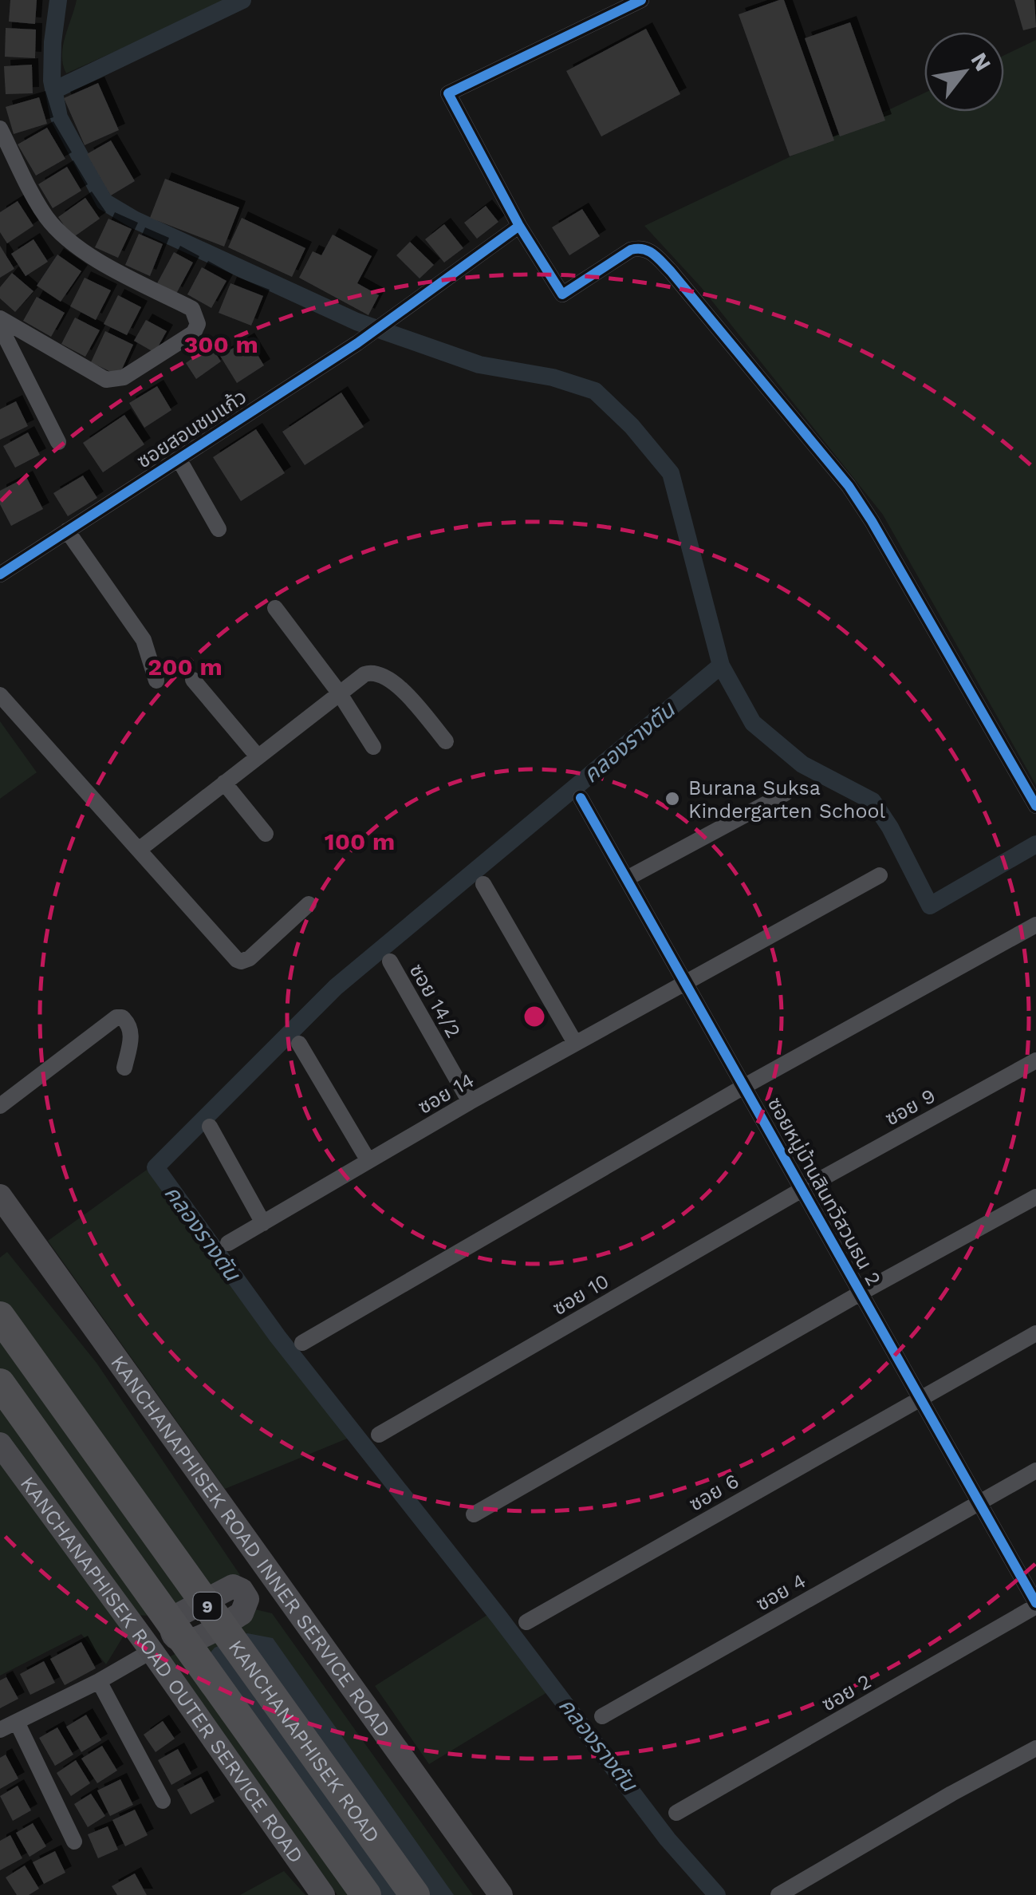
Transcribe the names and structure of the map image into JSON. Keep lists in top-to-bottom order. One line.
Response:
{"streets":{"highway":["9","KANCHANAPHISEK ROAD"],"main road":["KANCHANAPHISEK ROAD INNER SERVICE ROAD","KANCHANAPHISEK ROAD OUTER SERVICE ROAD"],"street":["ซอยสอนชมแก้ว","ซอย 14/2","ซอย 14","ซอย 9","ซอยหมู่บ้านสินทวีสวนธน 2","ซอย 10","ซอย 6","ซอย 4","ซอย 2"]},"crossings":[["ซอย 14/2","ซอย 14"],["ซอย 14","ซอยหมู่บ้านสินทวีสวนธน 2"],["ซอย 9","ซอยหมู่บ้านสินทวีสวนธน 2"],["ซอย 9","ซอย 10"],["ซอยหมู่บ้านสินทวีสวนธน 2","ซอย 10"],["ซอยหมู่บ้านสินทวีสวนธน 2","ซอย 6"],["ซอยหมู่บ้านสินทวีสวนธน 2","ซอย 4"],["ซอยหมู่บ้านสินทวีสวนธน 2","ซอย 2"]],"water":["คลองรางตัน"],"places":["Burana Suksa Kindergarten School"],"north":"top right","rings":["300 m","200 m","100 m"]}
